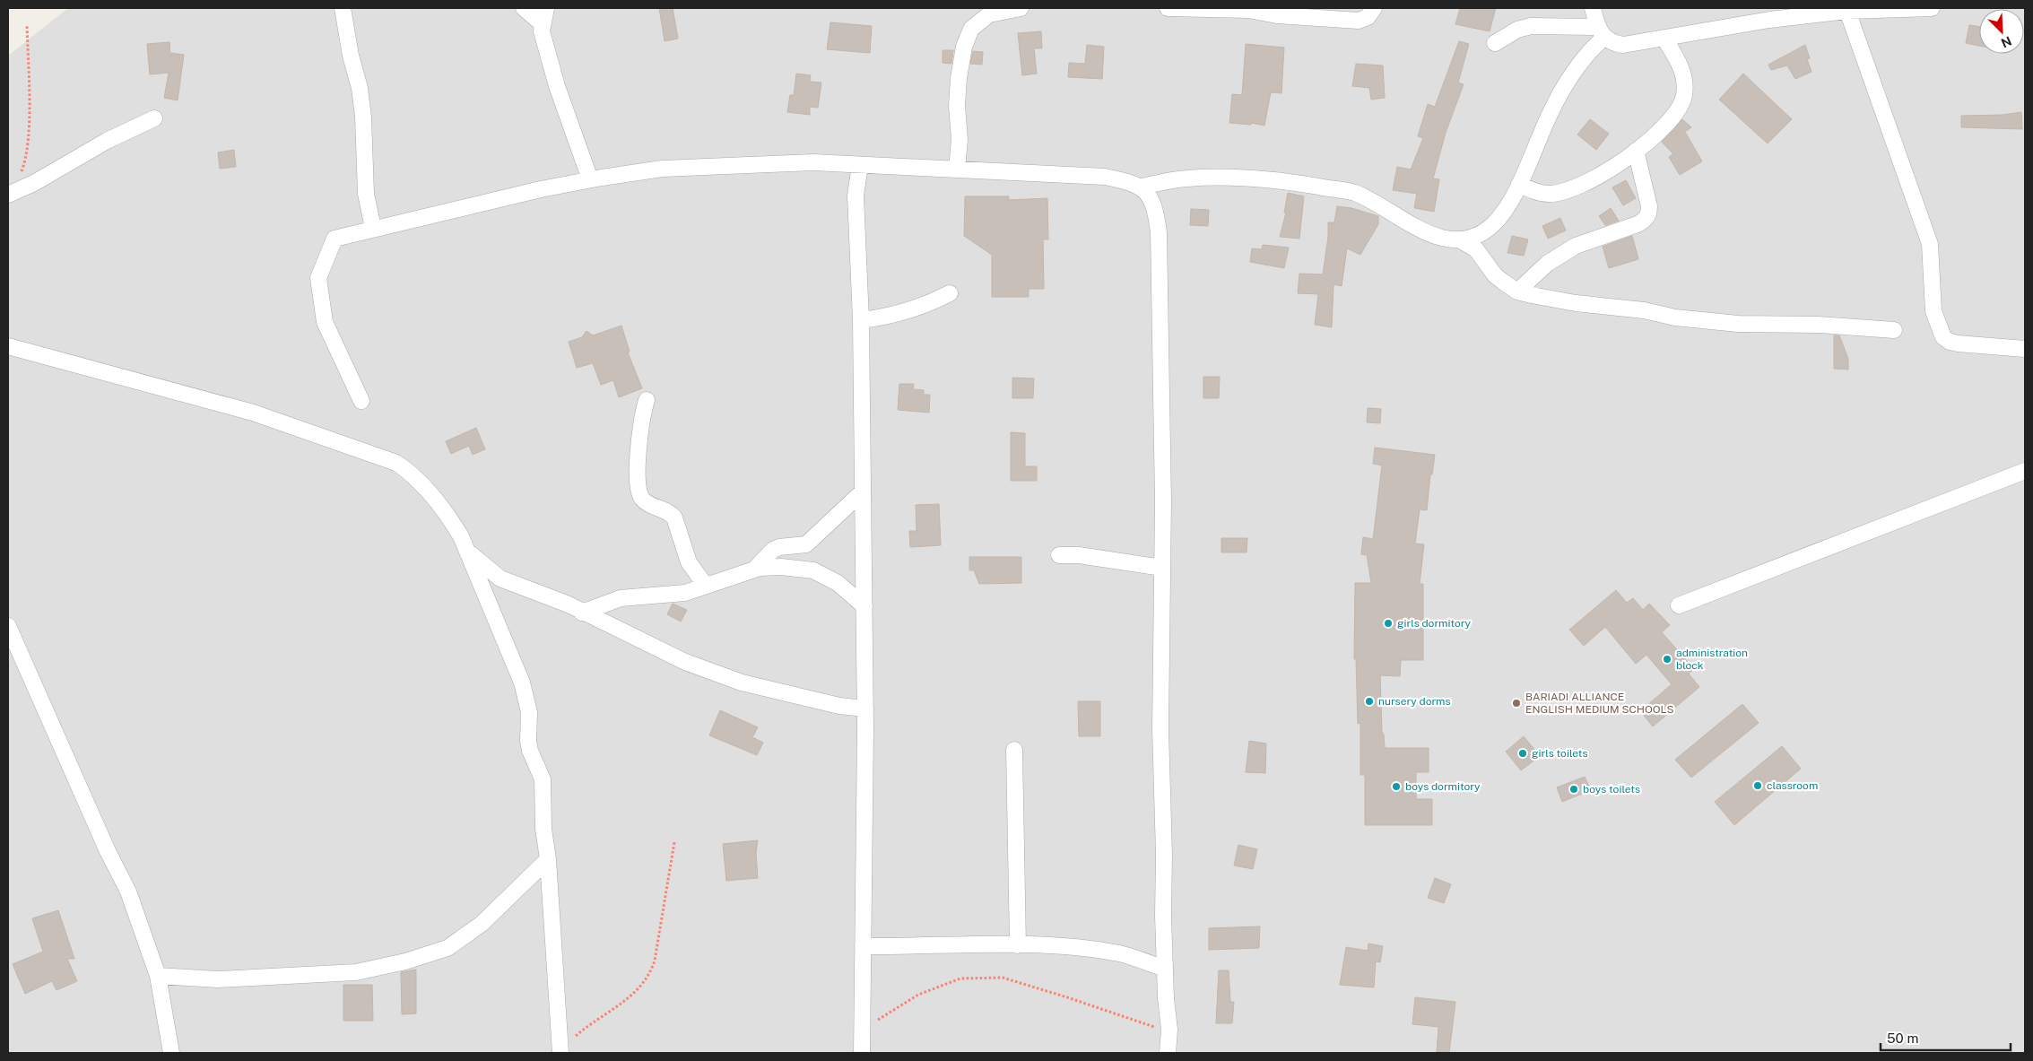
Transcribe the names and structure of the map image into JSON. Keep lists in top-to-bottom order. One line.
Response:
{"places":["girls dormitory","administration block","nursery dorms","BARIADI ALLIANCE ENGLISH MEDIUM SCHOOLS","girls toilets","classroom","boys dormitory","boys toilets"],"scale_bar":"50 m","north":"bottom right"}
